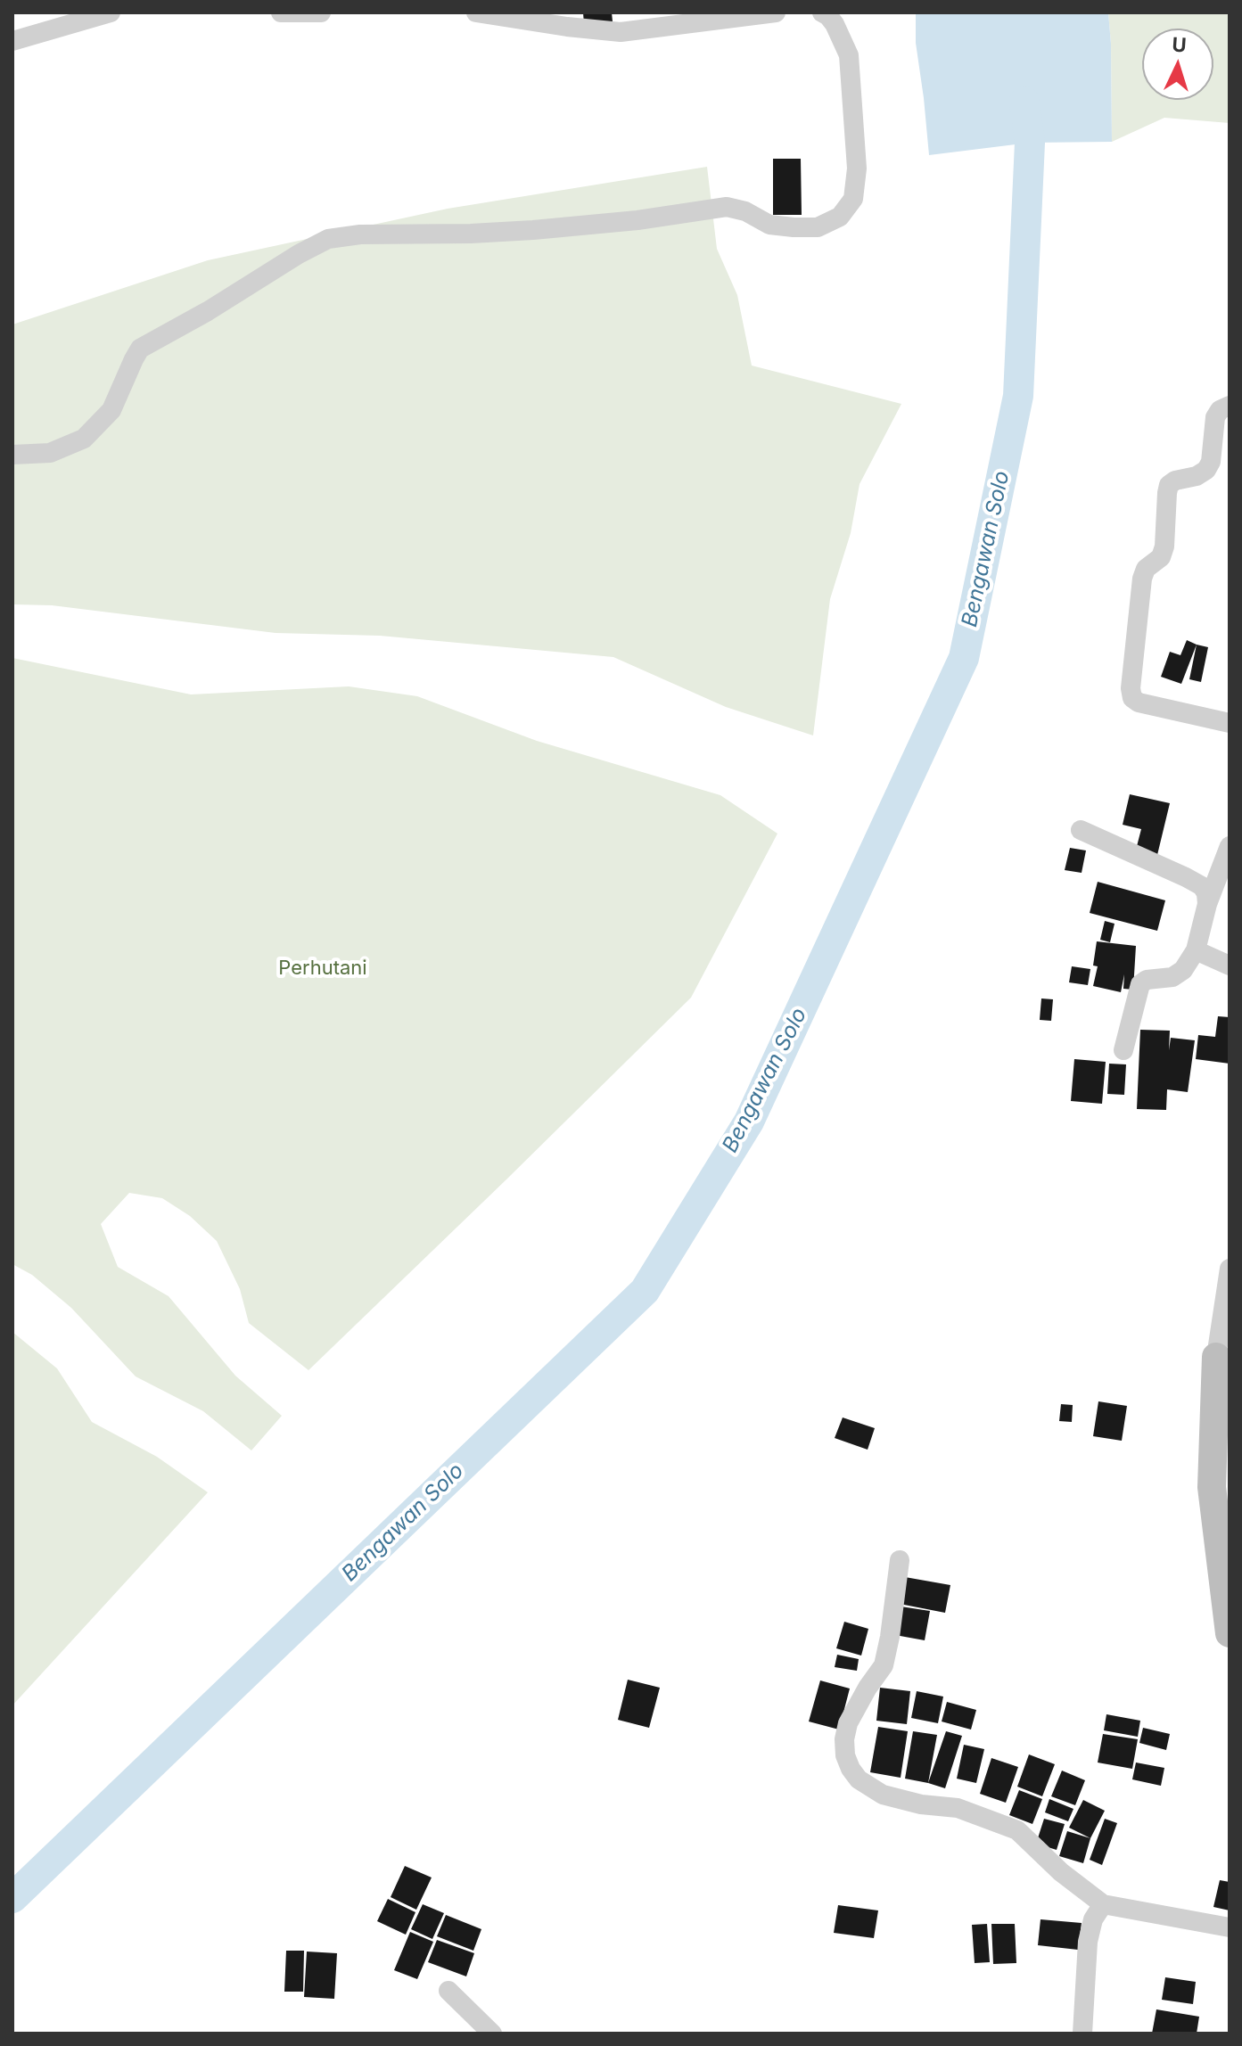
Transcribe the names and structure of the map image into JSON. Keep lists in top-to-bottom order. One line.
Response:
{"water":["Bengawan Solo"],"parks":["Perhutani"],"north":"top"}
